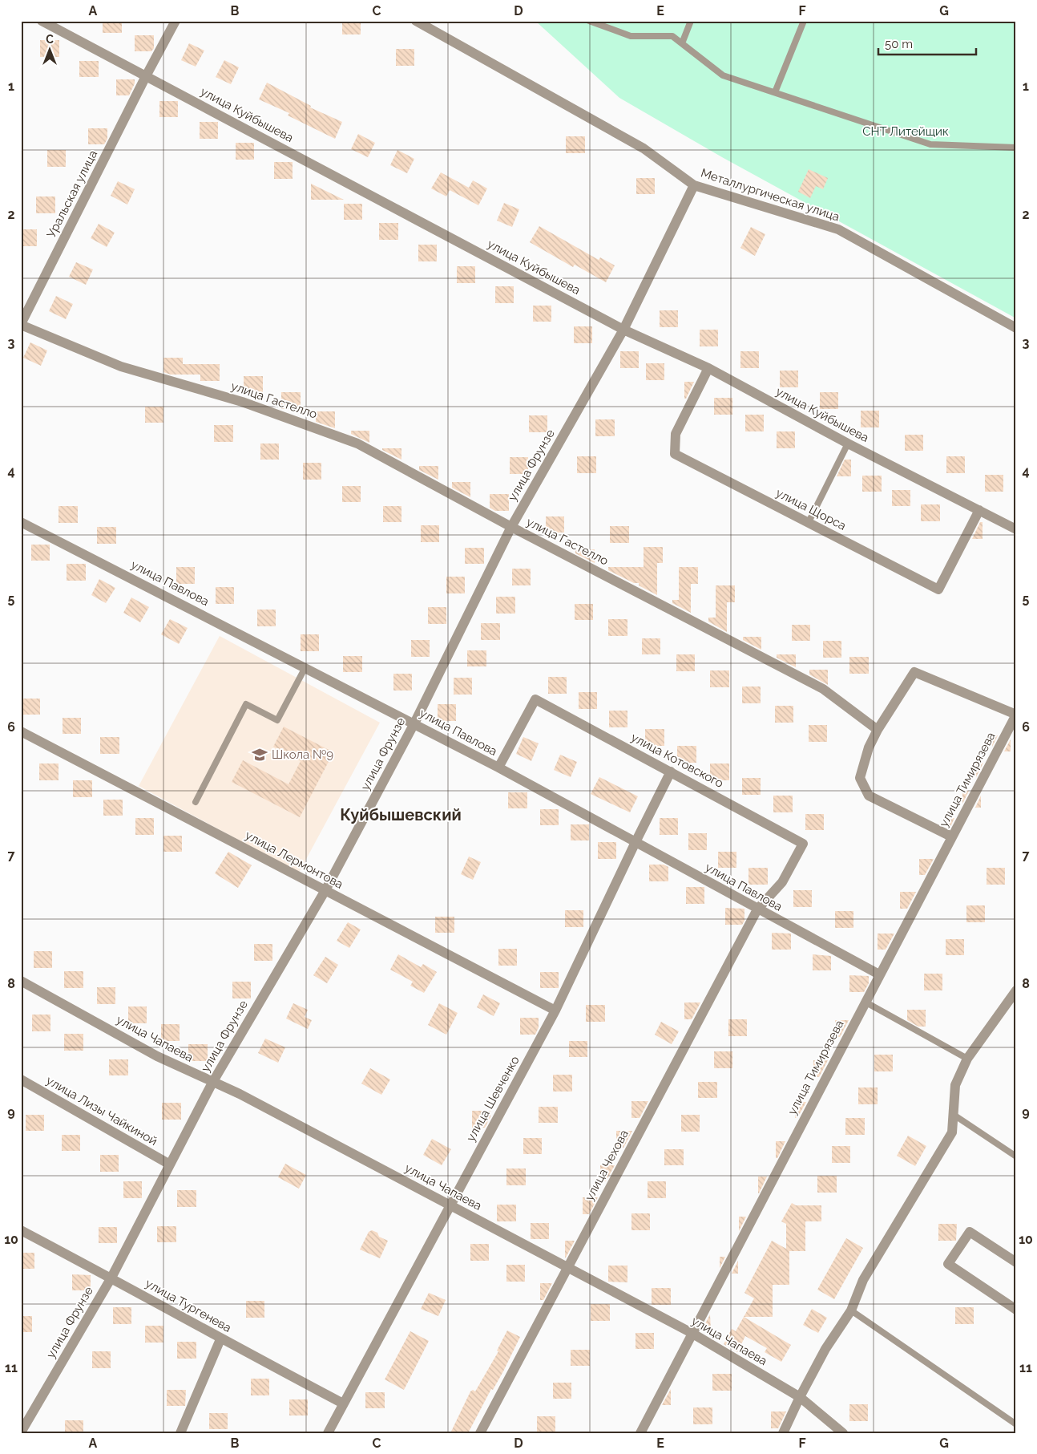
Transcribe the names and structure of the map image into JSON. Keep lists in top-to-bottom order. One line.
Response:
{"streets":{"street":["улица Куйбышева","Уральская улица","Металлургическая улица","улица Гастелло","улица Фрунзе","улица Щорса","улица Павлова","улица Котовского","улица Тимирязева","улица Лермонтова","улица Чапаева","улица Шевченко","улица Лизы Чайкиной","улица Чехова","улица Тургенева"]},"crossings":[["улица Куйбышева","Уральская улица"],["улица Куйбышева","улица Фрунзе"],["улица Куйбышева","улица Щорса"],["Уральская улица","улица Гастелло"],["Металлургическая улица","улица Фрунзе"],["улица Гастелло","улица Фрунзе"],["улица Фрунзе","улица Павлова"],["улица Фрунзе","улица Лермонтова"],["улица Фрунзе","улица Чапаева"],["улица Фрунзе","улица Лизы Чайкиной"],["улица Фрунзе","улица Тургенева"],["улица Павлова","улица Котовского"],["улица Павлова","улица Тимирязева"],["улица Павлова","улица Шевченко"],["улица Павлова","улица Чехова"],["улица Котовского","улица Шевченко"],["улица Котовского","улица Чехова"],["улица Тимирязева","улица Чапаева"],["улица Лермонтова","улица Шевченко"],["улица Чапаева","улица Шевченко"],["улица Чапаева","улица Чехова"],["улица Шевченко","улица Тургенева"]],"districts":["Куйбышевский"],"parks":["СНТ Литейщик"],"places":{"school or university":["Школа №9"]},"scale_bar":"50 m","north":"top","grid":{"columns":["A","B","C","D","E","F","G"],"rows":["1","2","3","4","5","6","7","8","9","10","11"]}}
